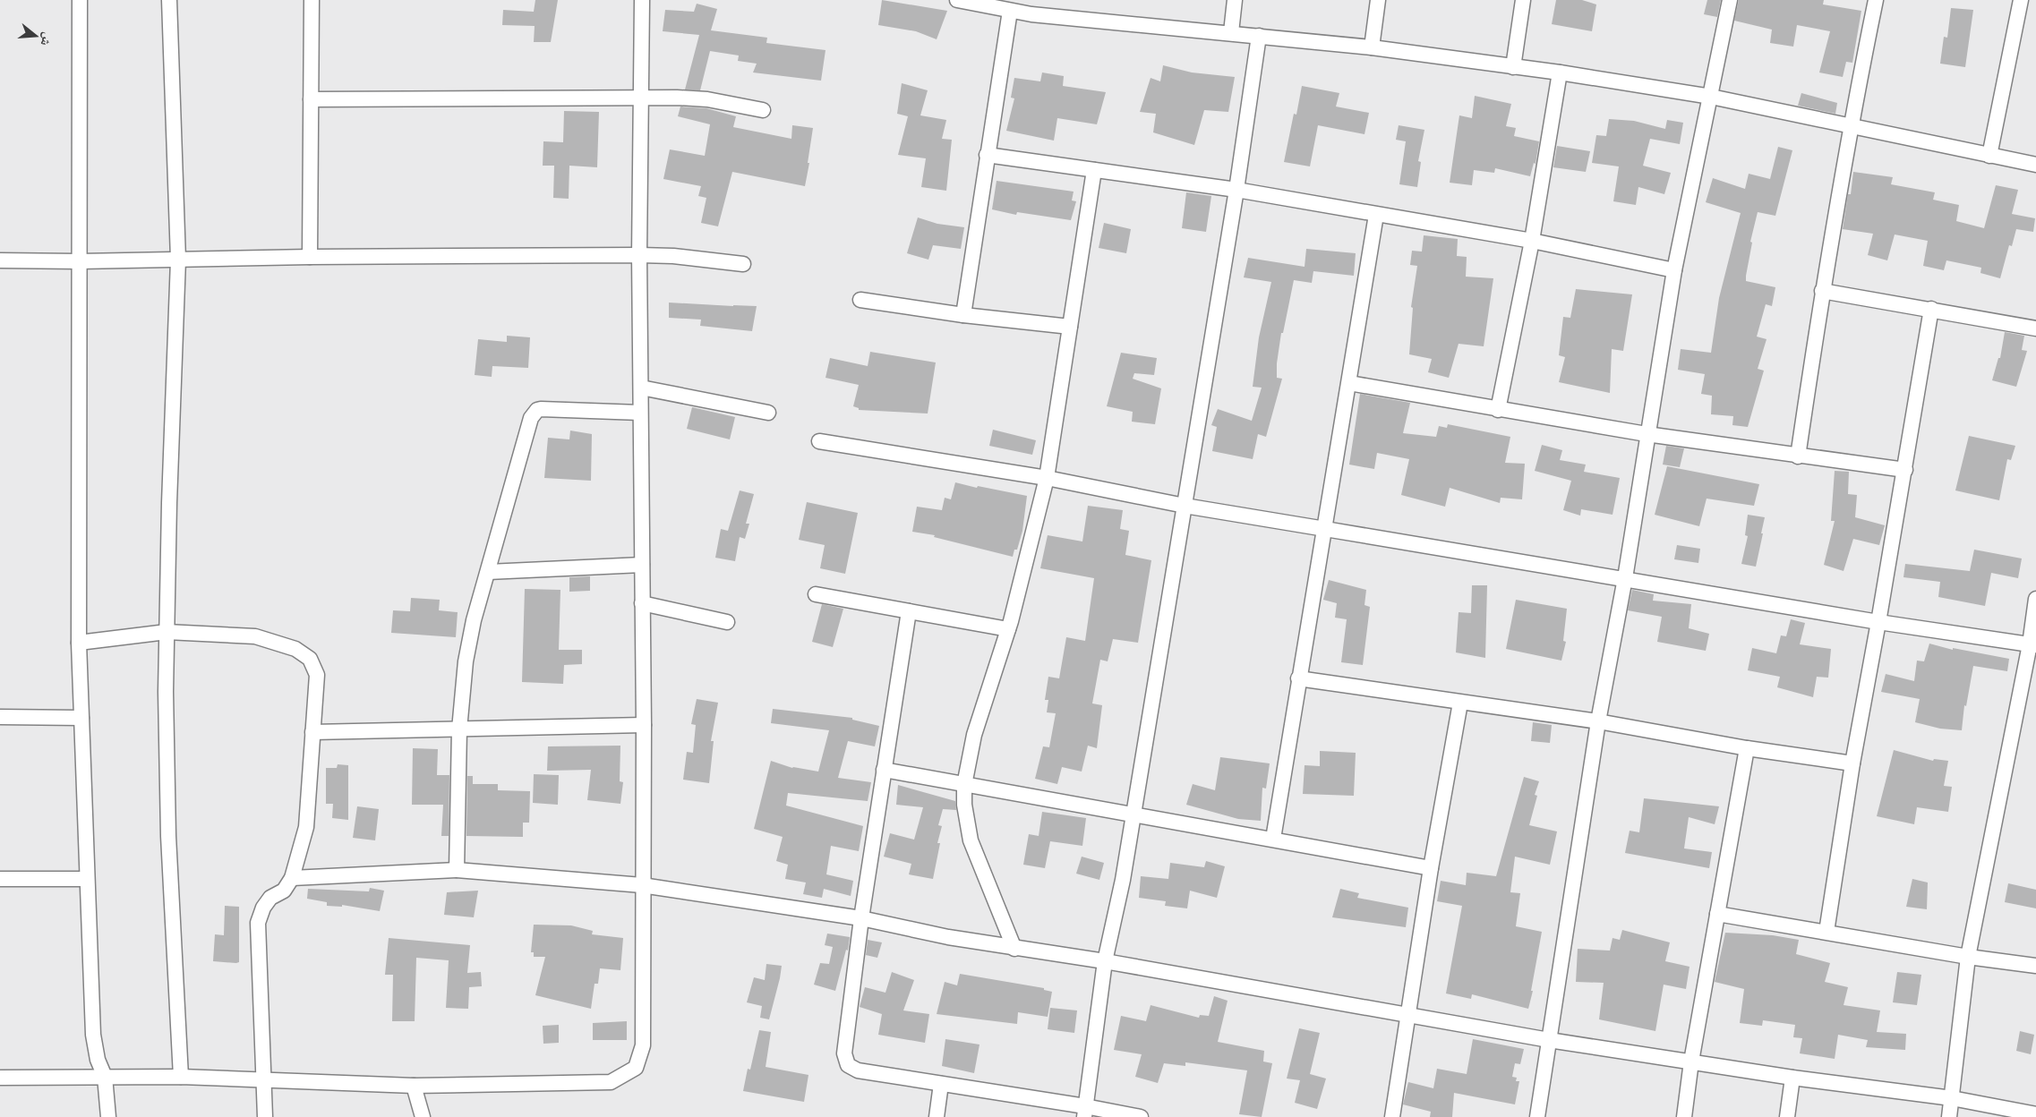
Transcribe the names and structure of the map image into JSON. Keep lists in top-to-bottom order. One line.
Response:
{"north":"right"}
